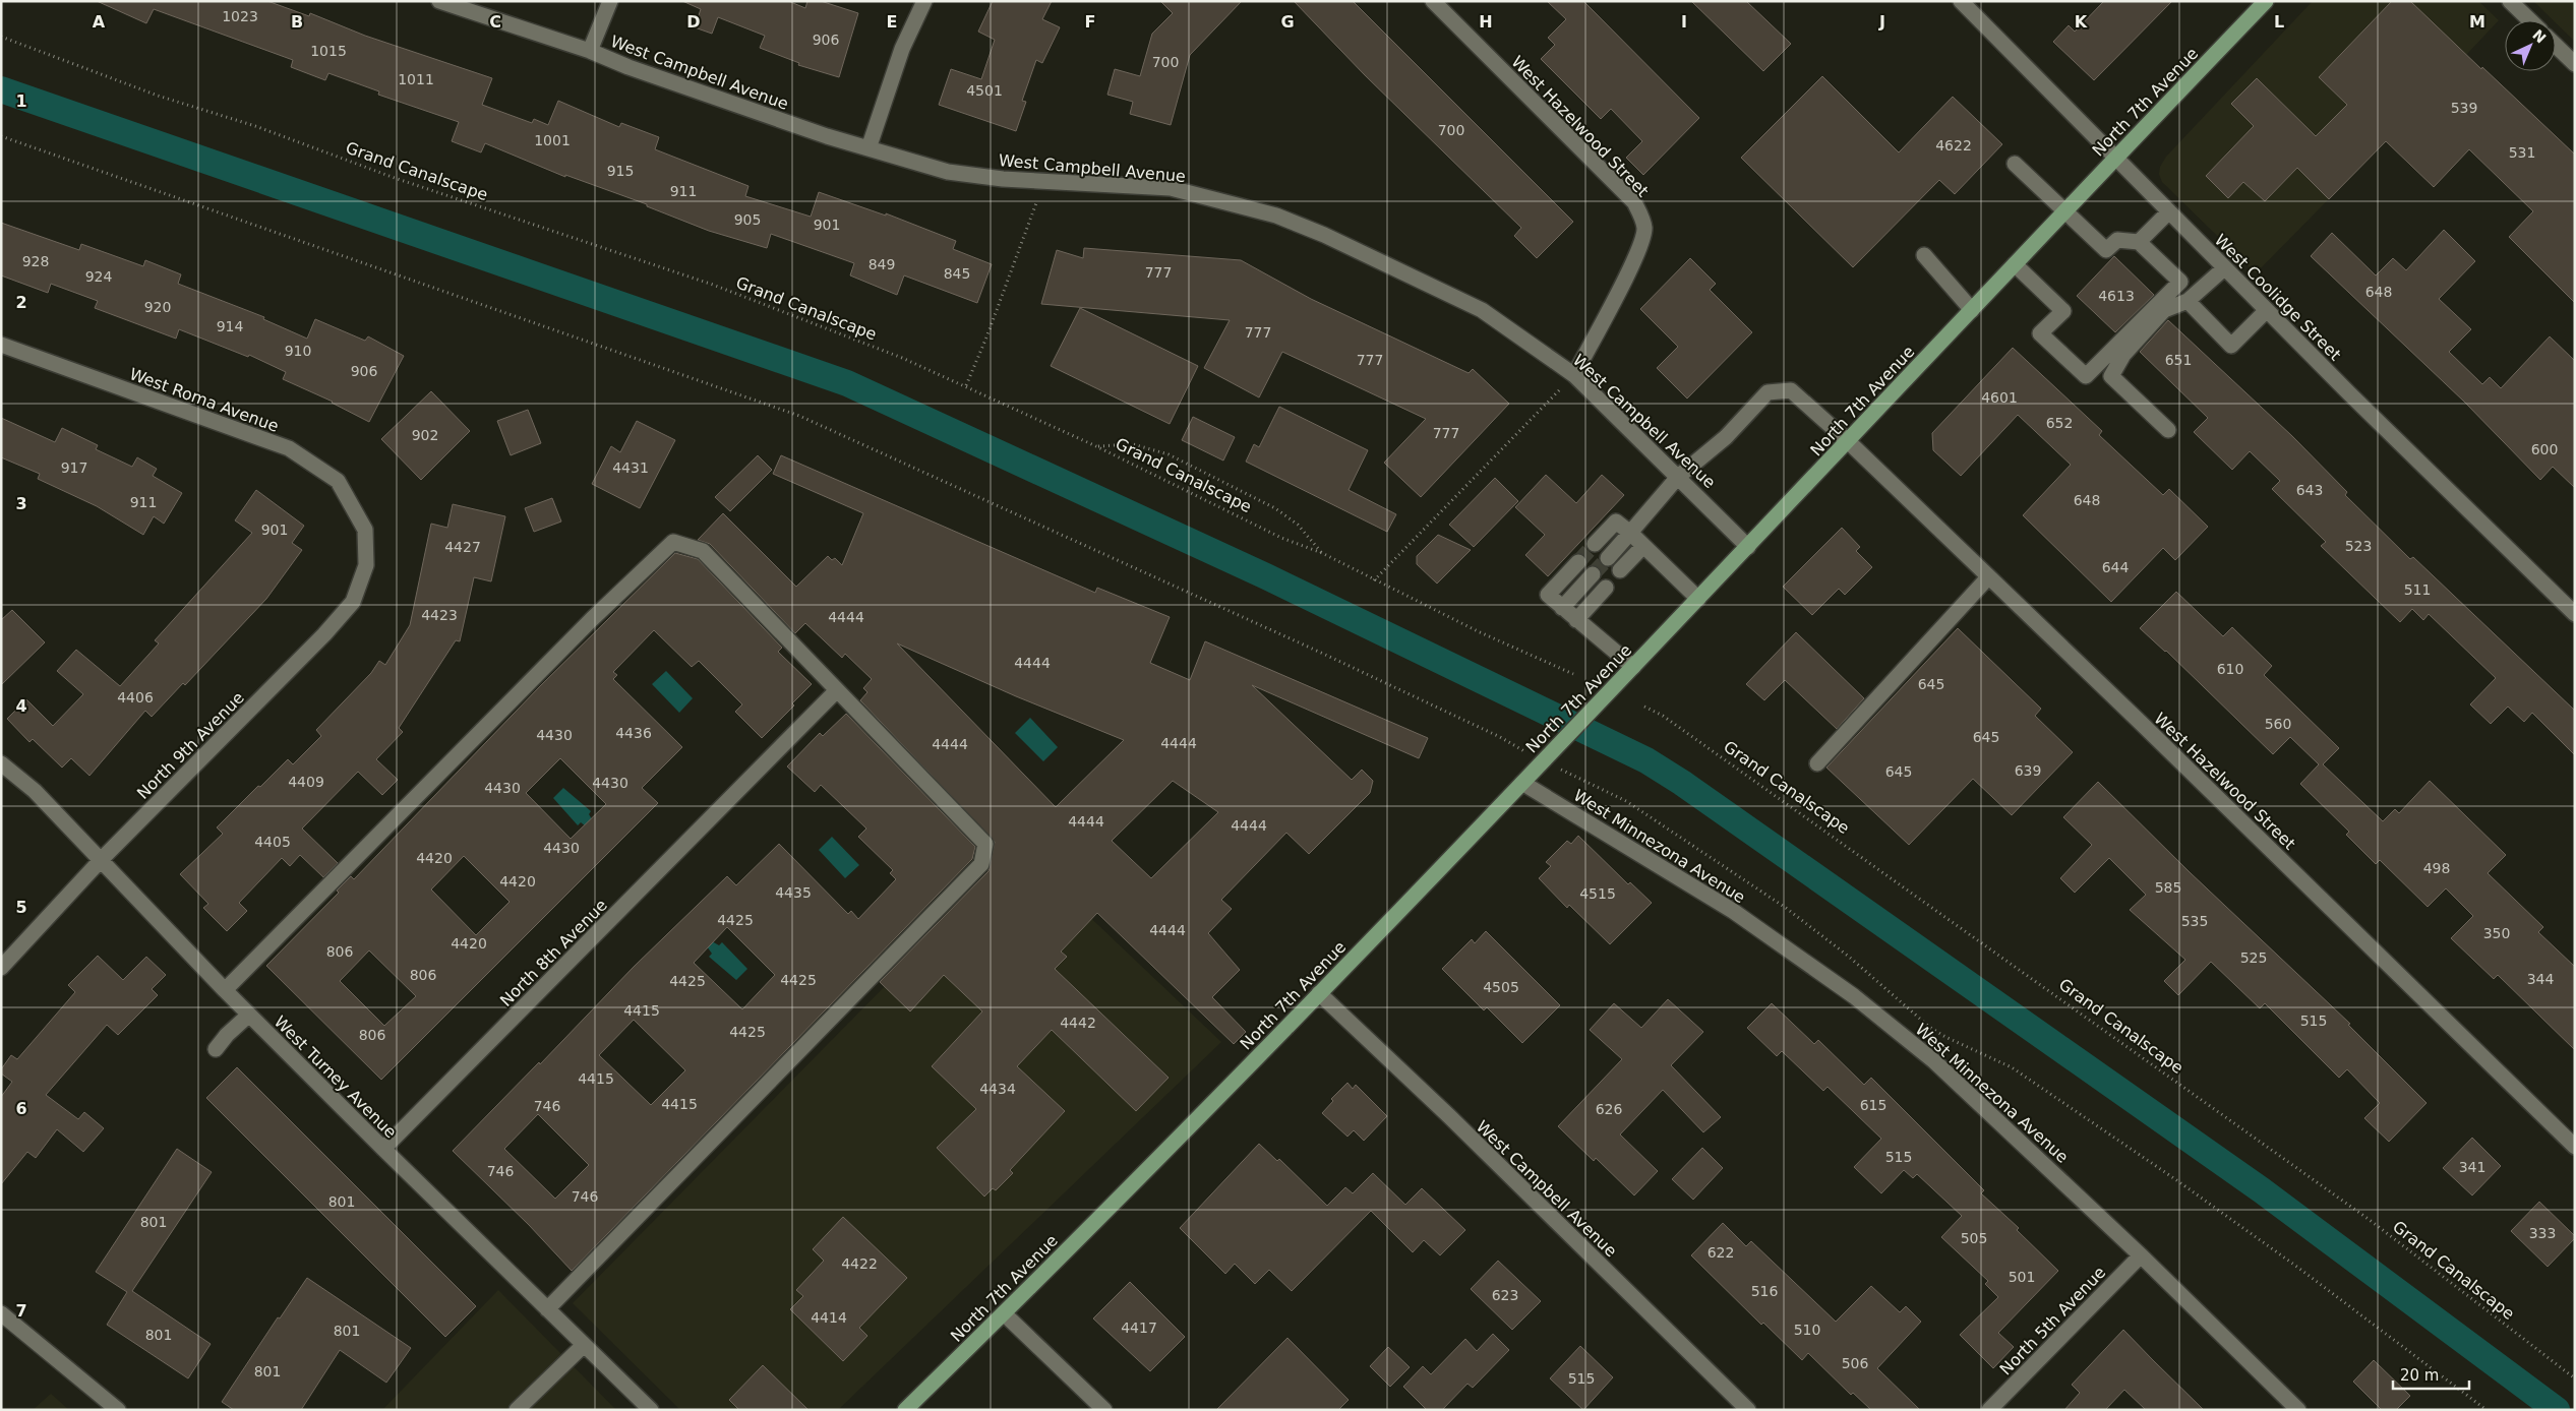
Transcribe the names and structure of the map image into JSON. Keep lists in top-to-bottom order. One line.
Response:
{"streets":{"main road":["North 7th Avenue"],"street":["West Campbell Avenue","West Hazelwood Street","West Coolidge Street","West Roma Avenue","North 9th Avenue","West Minnezona Avenue","North 8th Avenue","West Turney Avenue","North 5th Avenue"],"path":["Grand Canalscape"]},"crossings":[["West Campbell Avenue","North 7th Avenue"],["West Campbell Avenue","West Hazelwood Street"],["North 7th Avenue","West Hazelwood Street"],["North 7th Avenue","West Coolidge Street"],["North 7th Avenue","West Minnezona Avenue"],["West Roma Avenue","North 9th Avenue"],["North 9th Avenue","West Turney Avenue"],["West Minnezona Avenue","North 5th Avenue"],["North 8th Avenue","West Turney Avenue"]],"house_numbers":["1023","906","1015","700","1011","4501","539","700","1001","4622","531","915","911","905","901","928","849","777","845","924","648","4613","920","914","777","910","777","651","906","4601","652","777","902","600","917","4431","643","648","911","901","523","4427","644","511","4423","4444","4444","610","645","4406","560","4436","4430","645","4444","4444","639","645","4409","4430","4430","4444","4444","4405","4430","4420","498","4420","585","4435","4515","4425","535","4444","350","4420","806","525","806","344","4425","4425","4505","4415","515","4442","4425","806","4415","4434","4415","615","746","626","515","341","746","746","801","801","333","505","622","4422","501","516","623","4414","4417","510","801","801","506","801","515"],"scale_bar":"20 m","north":"top right","grid":{"columns":["A","B","C","D","E","F","G","H","I","J","K","L","M"],"rows":["1","2","3","4","5","6","7"]}}
